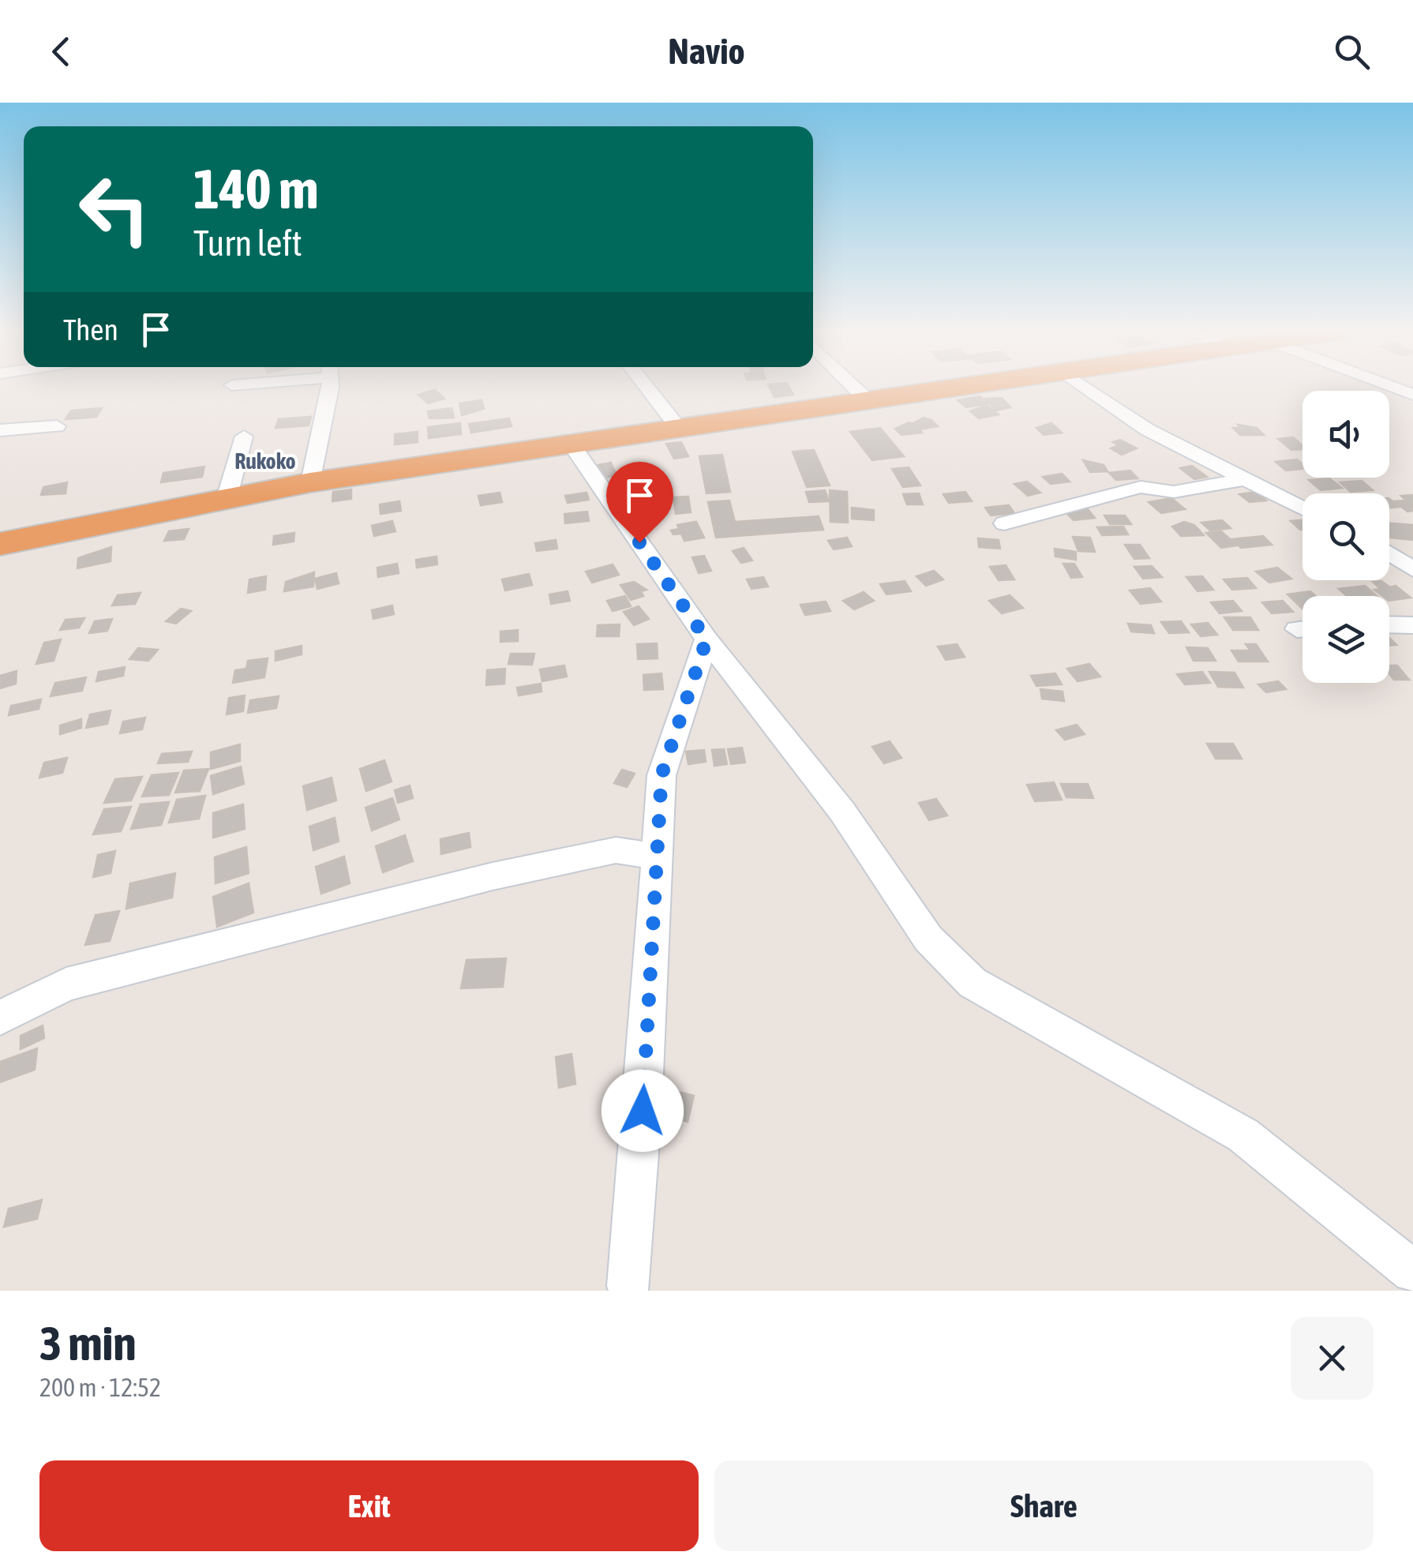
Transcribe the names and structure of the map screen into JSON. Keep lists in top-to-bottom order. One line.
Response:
{"districts":["Rukoko"],"page":{"header":"Navio","turn":["140 m","Turn left"],"then":"Then","heading":["3 min","200 m · 12:52"],"buttons":["Exit","Share"]}}
